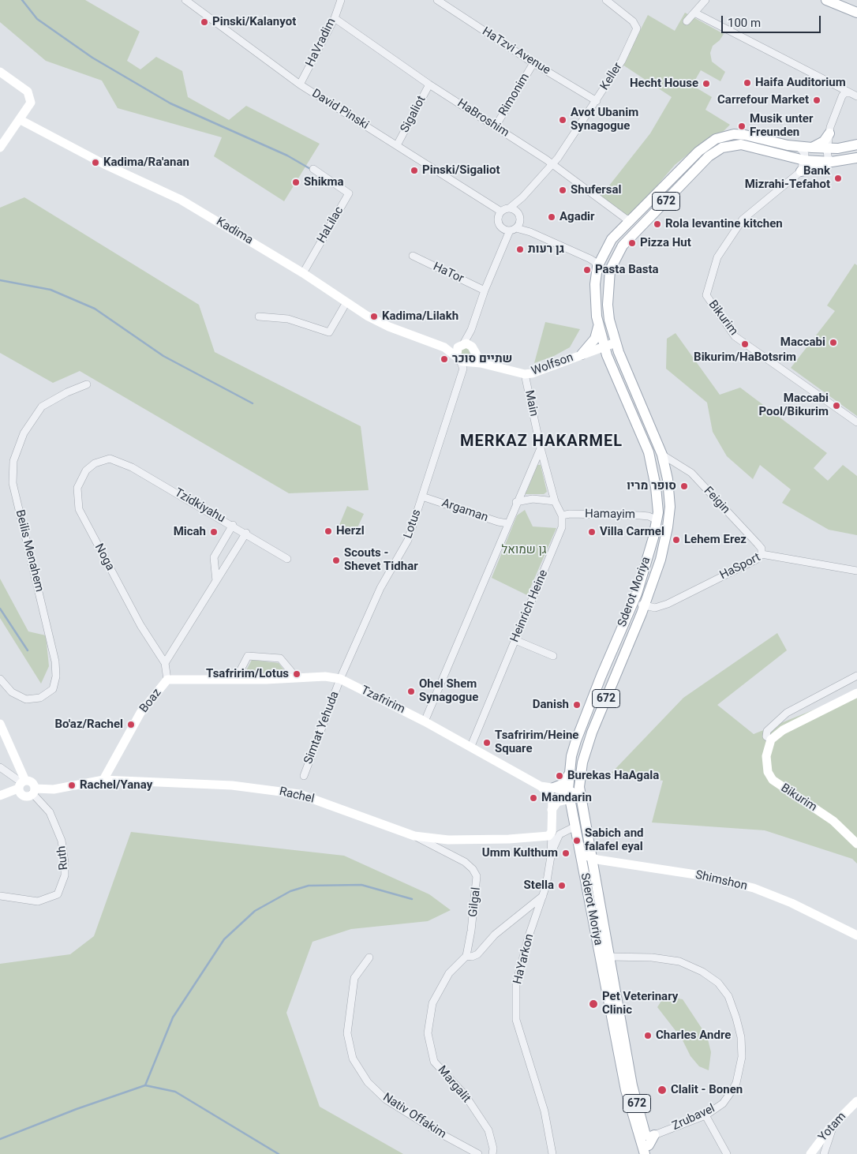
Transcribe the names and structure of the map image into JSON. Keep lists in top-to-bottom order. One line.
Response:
{"streets":{"main road":["672","Sderot Moriya"],"street":["HaVradim","HaTzvi Avenue","Keller","Rimonim","David Pinski","Sigaliot","HaBroshim","HaLilac","Kadima","HaTor","Bikurim","Wolfson","Main","Feigin","Tzidkiyahu","Argaman","Hamayim","Lotus","Beilis Menahem","Noga","HaSport","Heinrich Heine","Tzafririm","Boaz","Simtat Yehuda","Rachel","Ruth","Shimshon","Gilgal","HaYarkon","Margalit","Nativ Offakim","Zrubavel","Yotam"]},"crossings":[["HaVradim","David Pinski"],["HaVradim","HaBroshim"],["HaTzvi Avenue","Keller"],["HaTzvi Avenue","Rimonim"],["Keller","David Pinski"],["Keller","HaBroshim"],["Rimonim","HaBroshim"],["David Pinski","Sigaliot"],["Sigaliot","HaBroshim"],["HaBroshim","Sderot Moriya"],["672","Sderot Moriya"],["HaLilac","Kadima"],["Kadima","Wolfson"],["Kadima","Lotus"],["Wolfson","Main"],["Wolfson","Lotus"],["Wolfson","Sderot Moriya"],["Feigin","HaSport"],["Feigin","Sderot Moriya"],["Tzidkiyahu","Noga"],["Argaman","Lotus"],["Hamayim","Sderot Moriya"],["Hamayim","Heinrich Heine"],["Lotus","Tzafririm"],["Lotus","Simtat Yehuda"],["Noga","Boaz"],["HaSport","Sderot Moriya"],["Sderot Moriya","Tzafririm"],["Sderot Moriya","Shimshon"],["Sderot Moriya","Zrubavel"],["Heinrich Heine","Tzafririm"],["Tzafririm","Boaz"],["Tzafririm","Simtat Yehuda"],["Boaz","Rachel"],["Rachel","Ruth"],["Rachel","Gilgal"],["Rachel","HaYarkon"],["Gilgal","Margalit"],["HaYarkon","Margalit"]],"districts":["MERKAZ HAKARMEL"],"parks":["גן שמואל"],"places":["Pinski/Kalanyot","Haifa Auditorium","Hecht House","Carrefour Market","Avot Ubanim Synagogue","Musik unter Freunden","Kadima/Ra'anan","Pinski/Sigaliot","Bank Mizrahi-Tefahot","Shikma","Shufersal","Agadir","Rola levantine kitchen","Pizza Hut","גן רעות","Pasta Basta","Kadima/Lilakh","Maccabi","Bikurim/HaBotsrim","שתיים סוכר","Maccabi Pool/Bikurim","סופר מריו","Herzl","Micah","Villa Carmel","Lehem Erez","Scouts - Shevet Tidhar","Tsafririm/Lotus","Ohel Shem Synagogue","Danish","Bo'az/Rachel","Tsafririm/Heine Square","Burekas HaAgala","Rachel/Yanay","Mandarin","Sabich and falafel eyal","Umm Kulthum","Stella","Pet Veterinary Clinic","Charles Andre","Clalit - Bonen"],"scale_bar":"100 m"}
